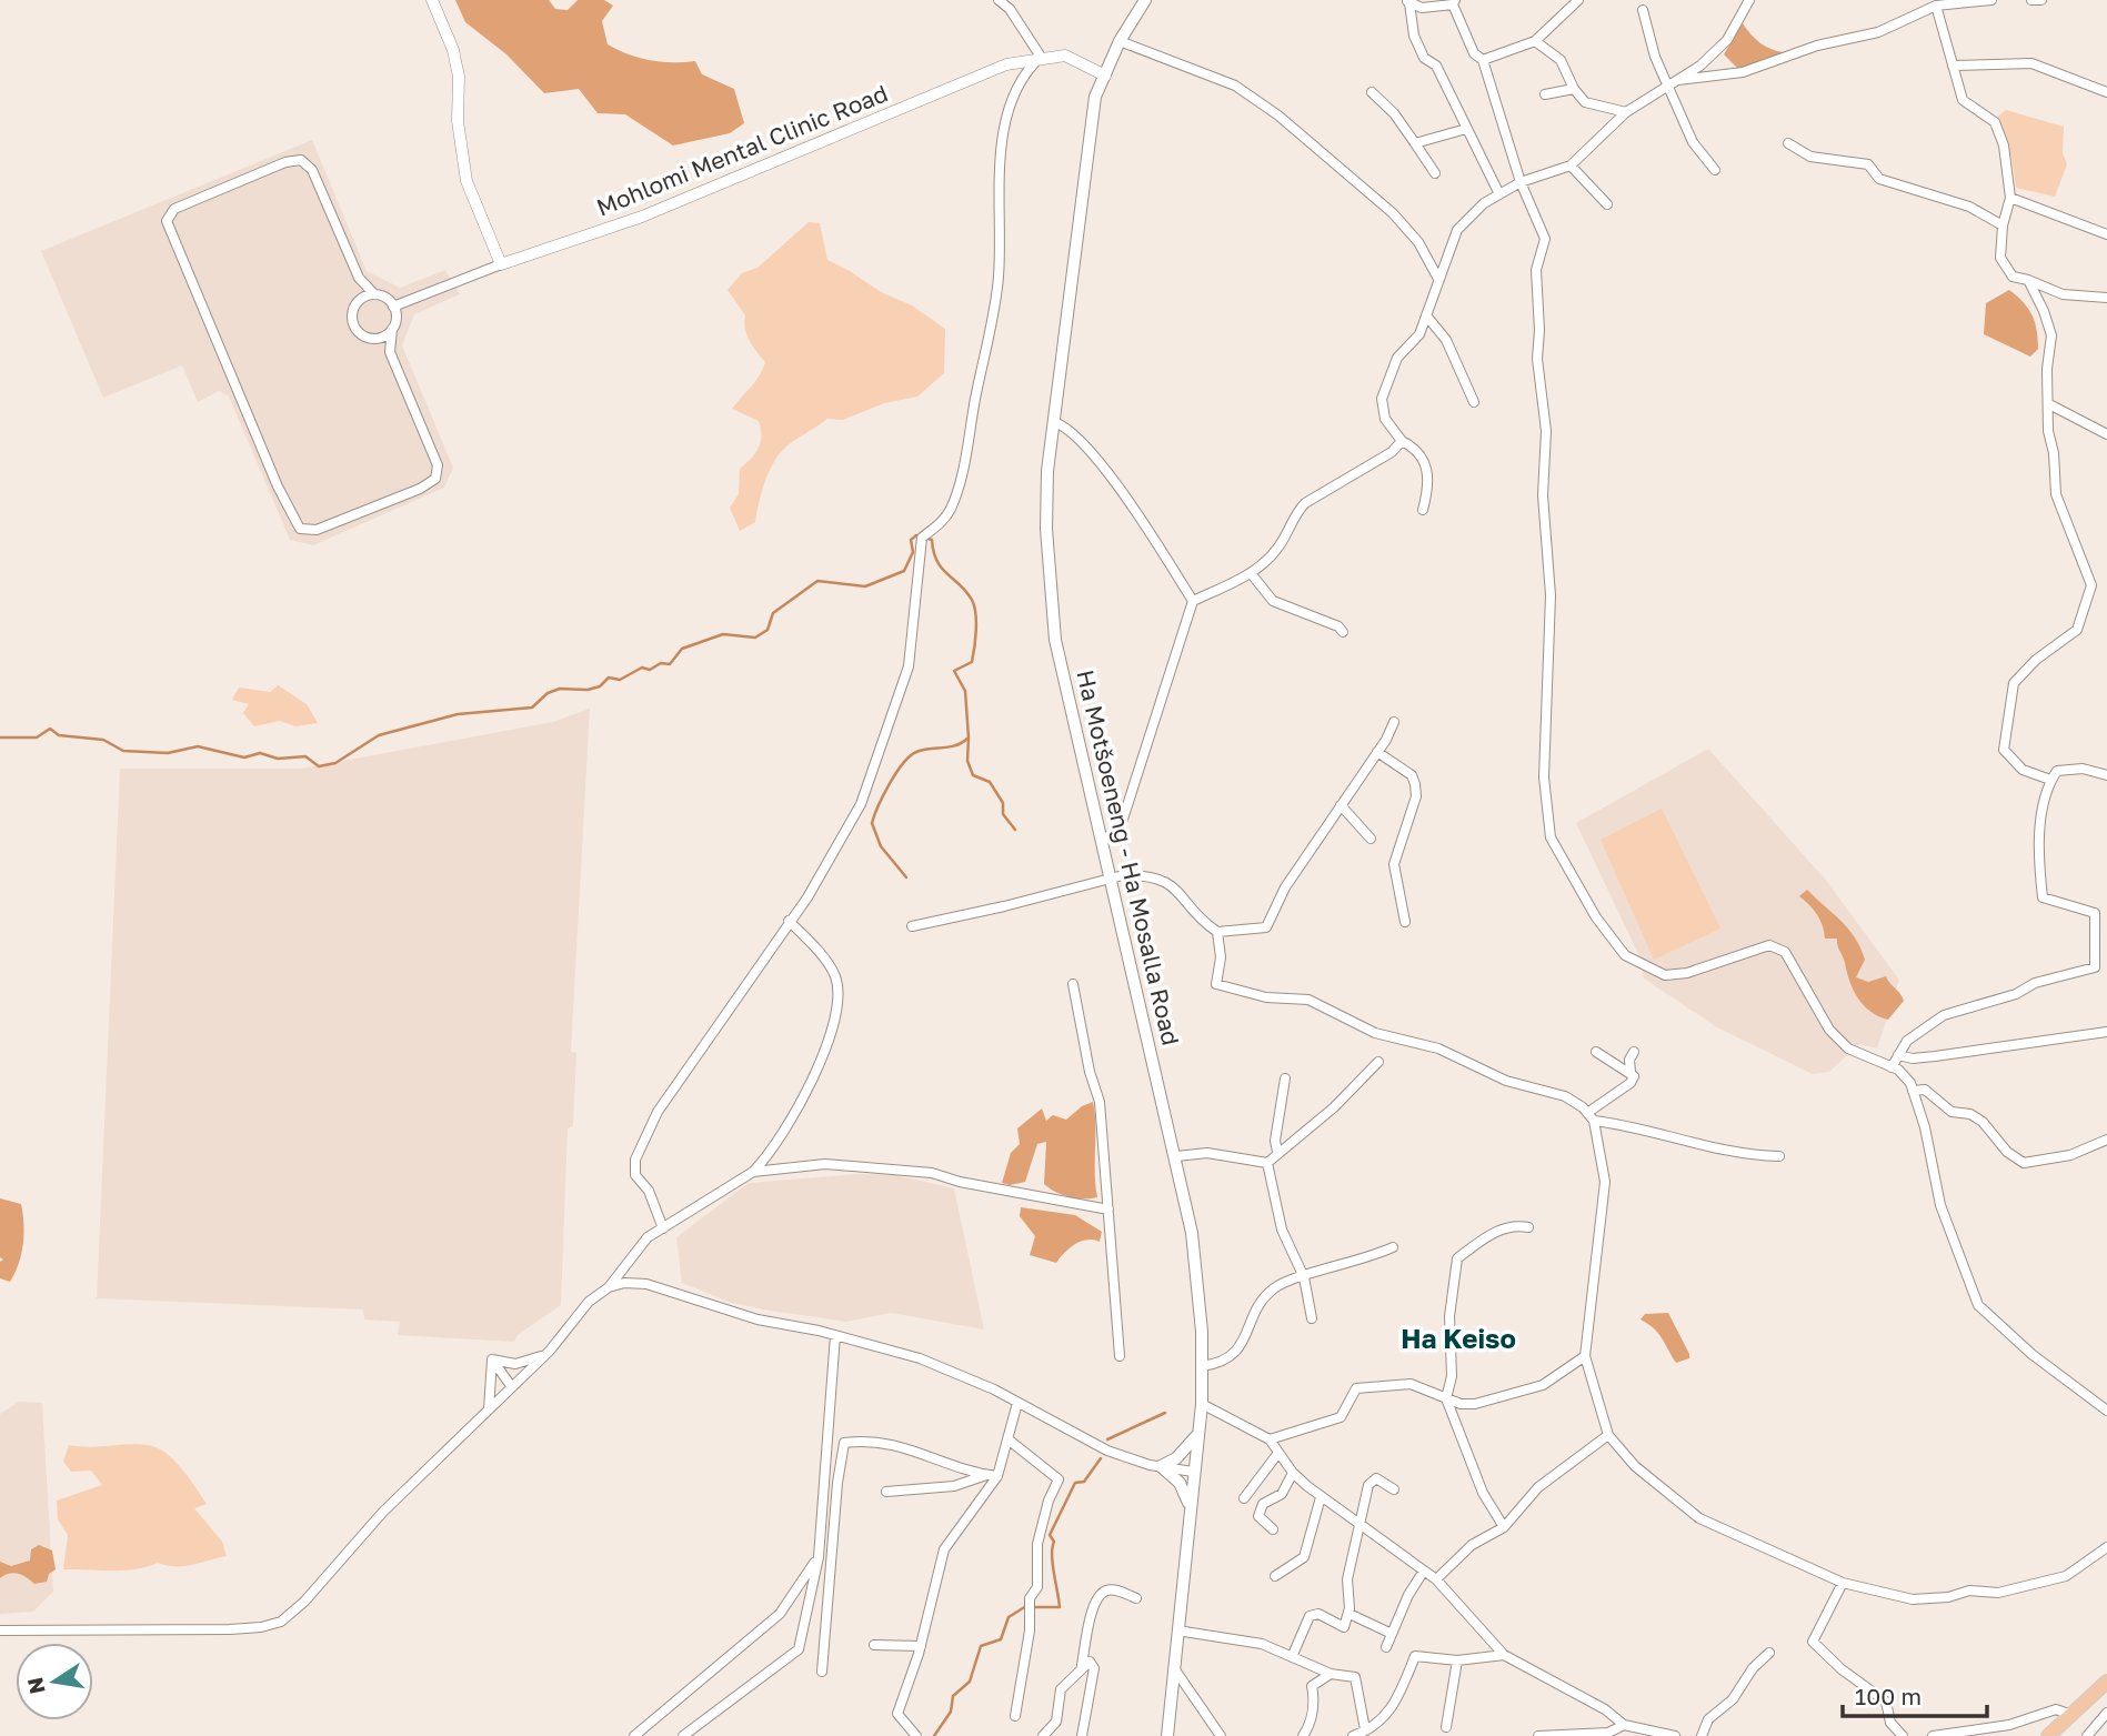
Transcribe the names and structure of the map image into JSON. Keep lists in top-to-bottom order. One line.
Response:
{"streets":{"main road":["Ha Motšoeneng - Ha Mosalla Road"],"street":["Mohlomi Mental Clinic Road"]},"crossings":[["Mohlomi Mental Clinic Road","Ha Motšoeneng - Ha Mosalla Road"]],"districts":["Ha Keiso"],"scale_bar":"100 m","north":"left"}
